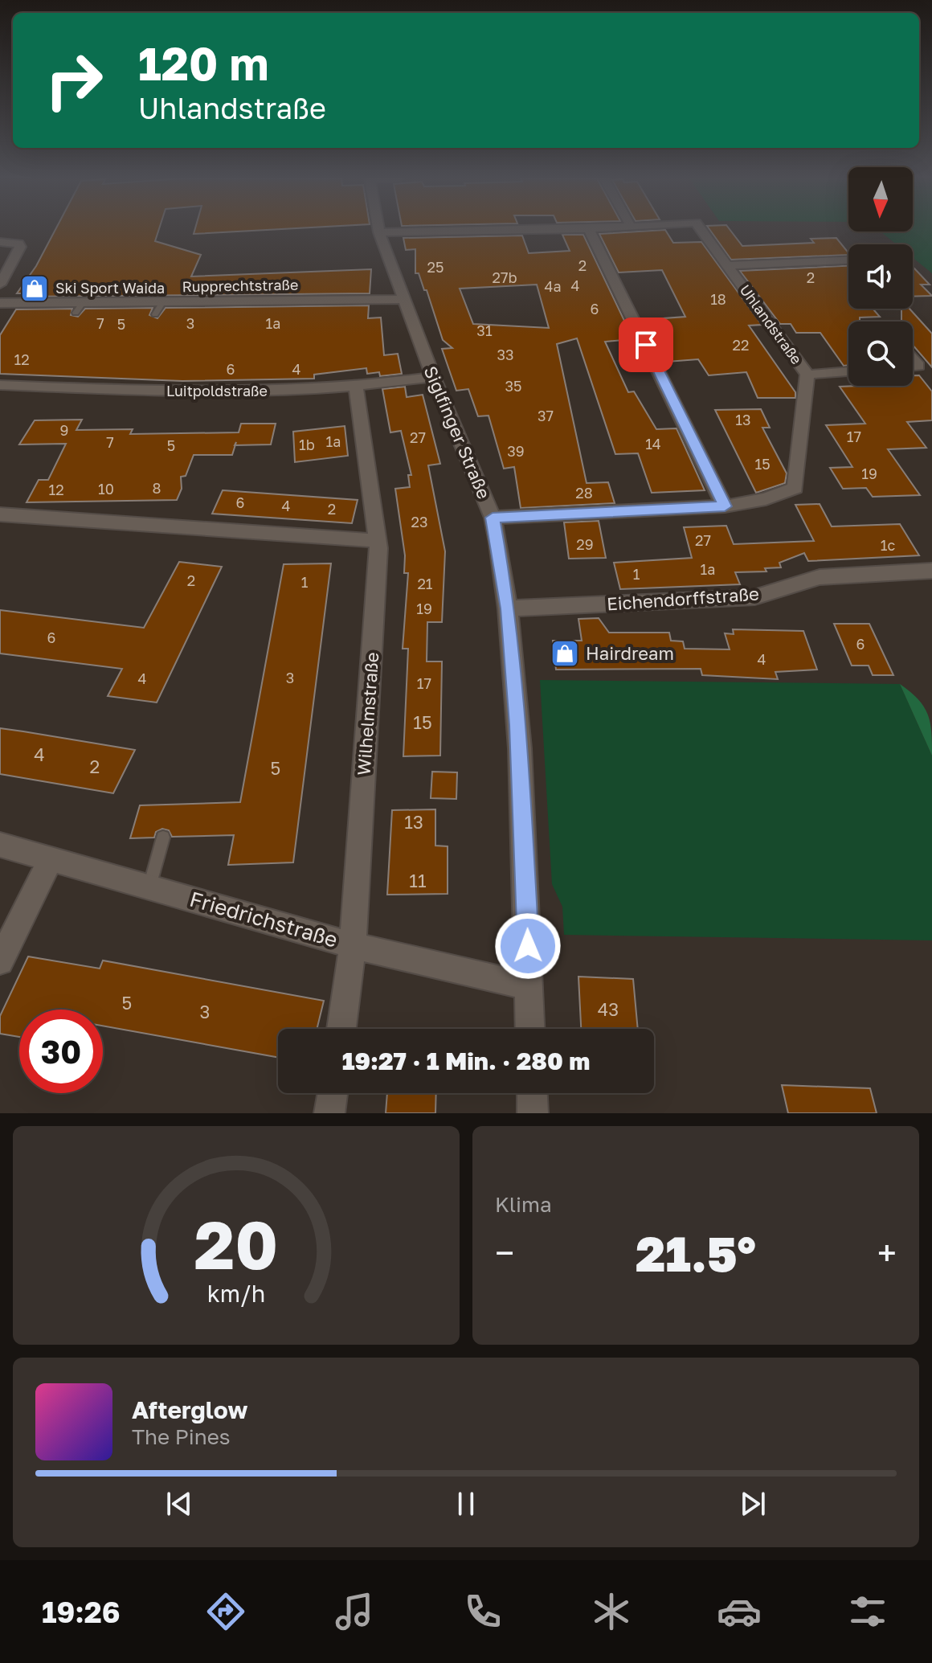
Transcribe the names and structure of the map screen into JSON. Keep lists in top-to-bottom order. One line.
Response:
{"streets":{"street":["Rupprechtstraße","Uhlandstraße","Luitpoldstraße","Siglfinger Straße","Eichendorffstraße","Wilhelmstraße","Friedrichstraße"]},"crossings":[["Rupprechtstraße","Siglfinger Straße"],["Uhlandstraße","Siglfinger Straße"],["Luitpoldstraße","Siglfinger Straße"],["Luitpoldstraße","Wilhelmstraße"],["Siglfinger Straße","Eichendorffstraße"],["Siglfinger Straße","Friedrichstraße"],["Wilhelmstraße","Friedrichstraße"]],"places":{"shop":["Ski Sport Waida","Hairdream"]},"house_numbers":["2","25","27b","2","4","4a","18","6","7","3","1a","5","31","22","33","12","6","4","35","37","13","9","17","27","1a","7","14","1b","5","39","15","19","8","10","12","28","6","4","2","23","27","29","1c","1a","1","2","1","21","19","6","6","4","3","4","17","15","4","2","5","13","11","5","43","3"],"north":"bottom","page":{"turn":["120 m","Uhlandstraße"],"limit":"30","trip":"19:27 · 1 Min. · 280 m","tile":"Klima","heat":["−","21.5°","+"],"song":["Afterglow","The Pines"],"tabs":"19:26","gauge":["20","km/h"]}}
